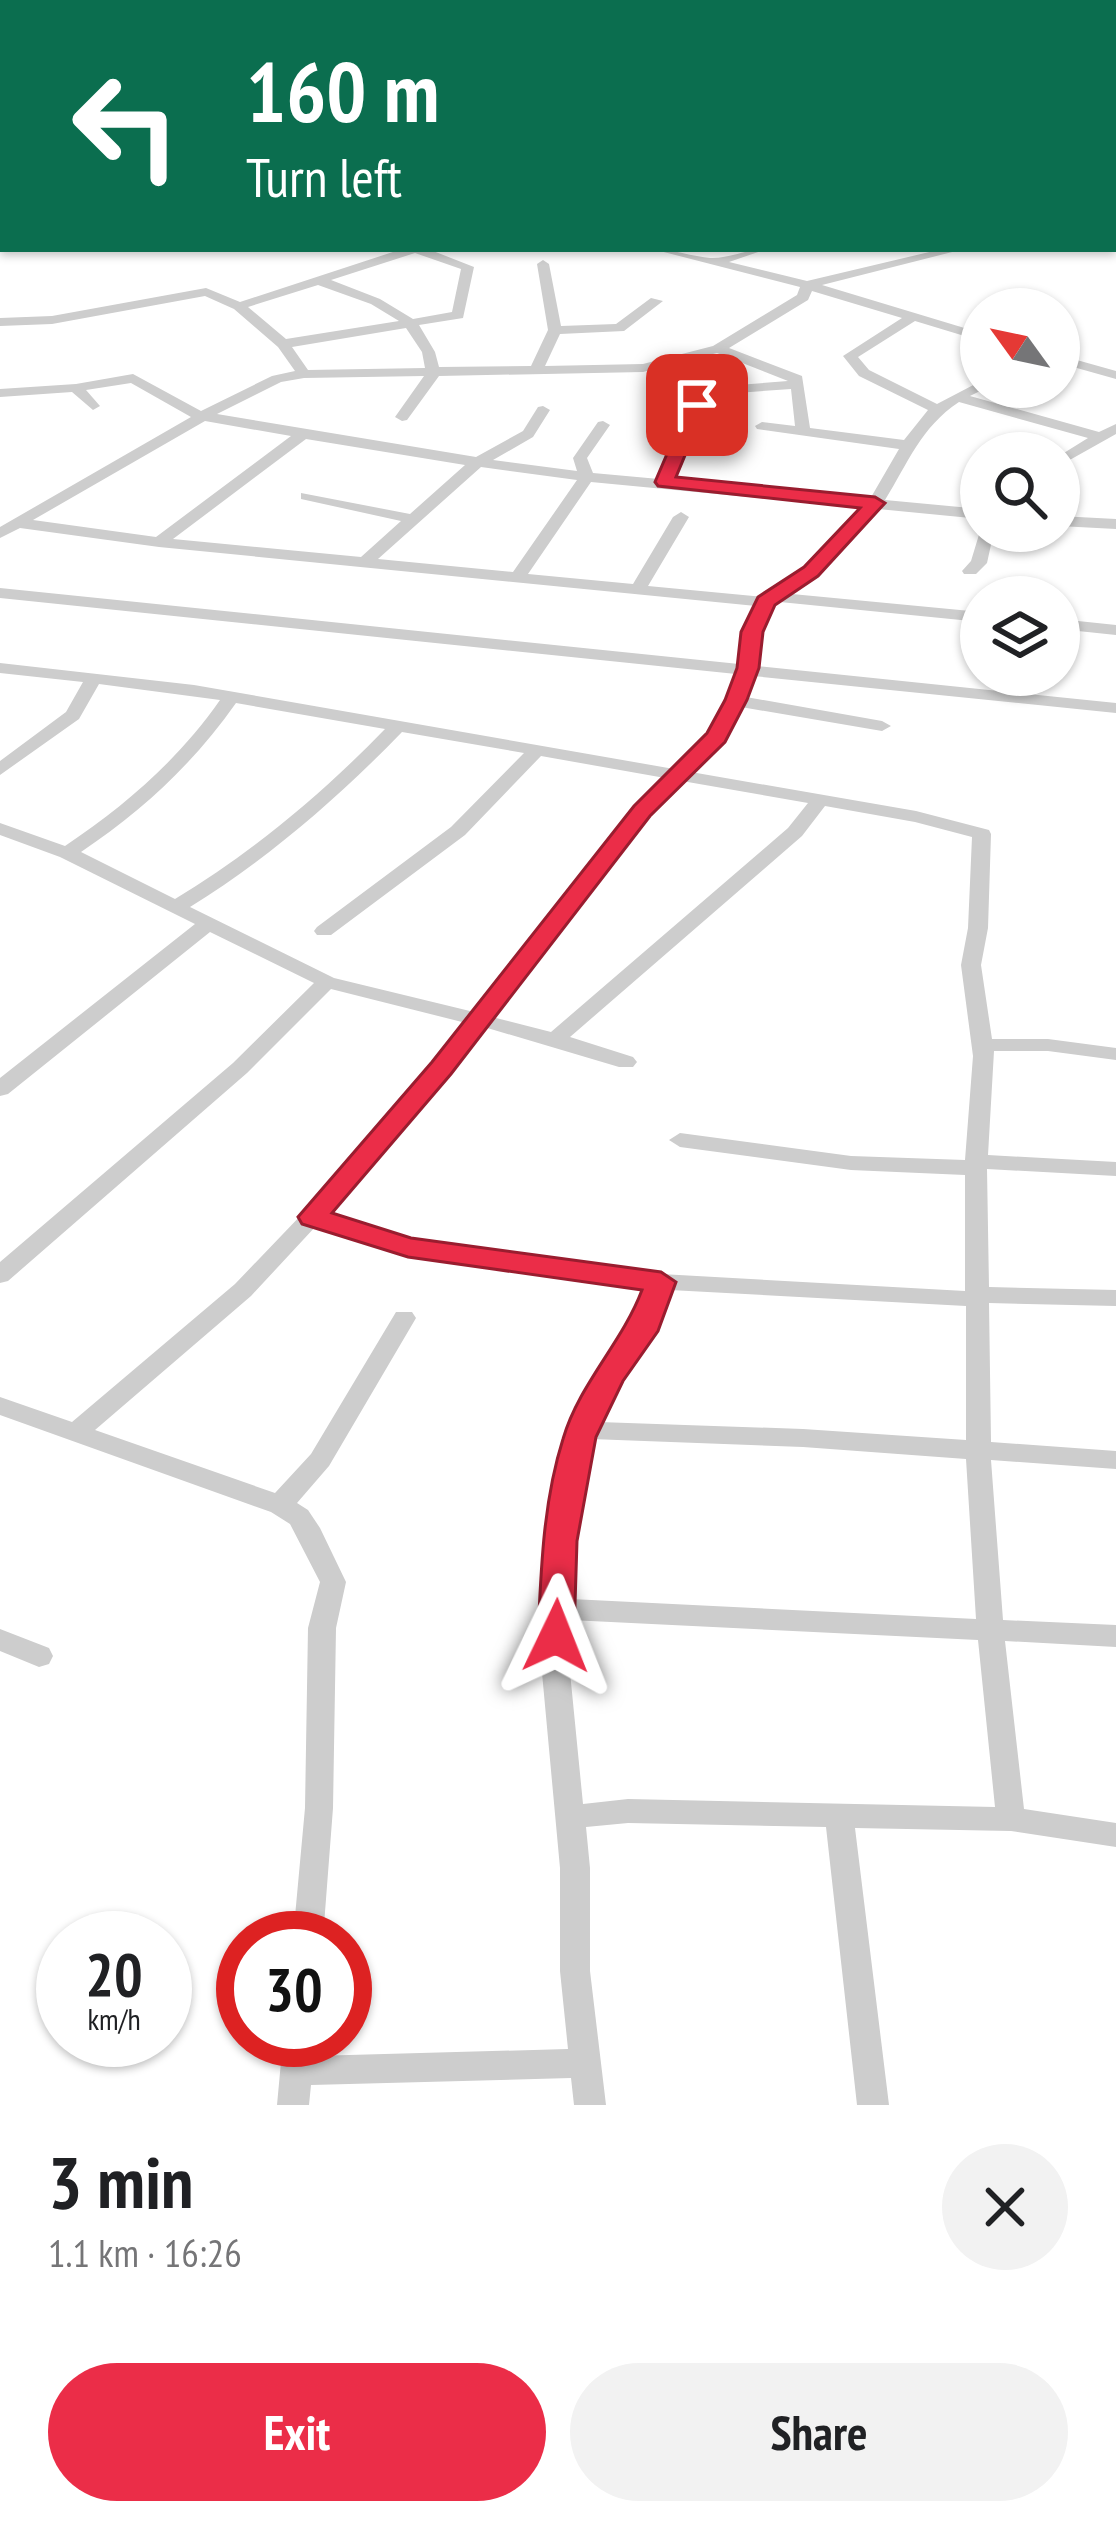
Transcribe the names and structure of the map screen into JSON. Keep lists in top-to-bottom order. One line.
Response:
{"north":"top left","page":{"turn":["160 m","Turn left"],"speed":"20 km/h","limit":"30","heading":["3 min","1.1 km · 16:26"],"buttons":["Exit","Share"]}}
